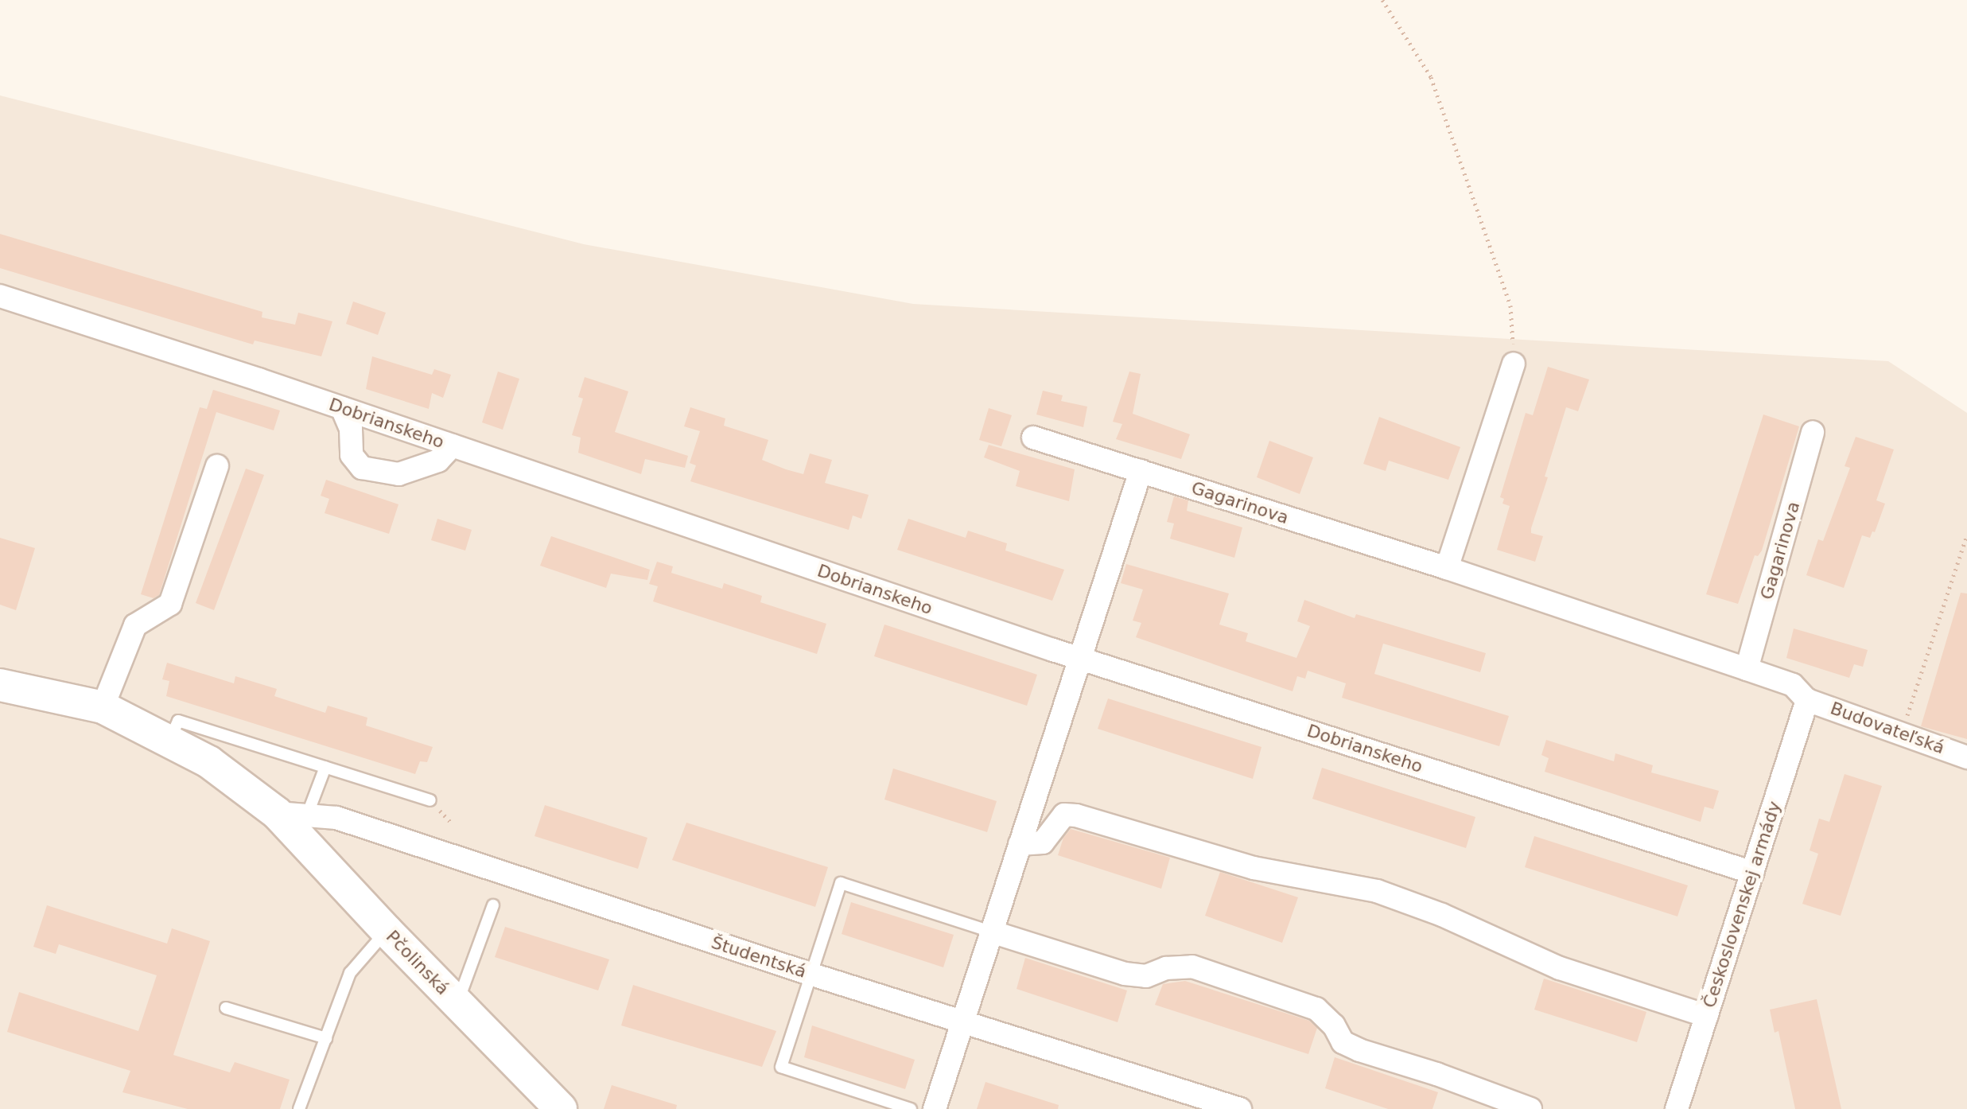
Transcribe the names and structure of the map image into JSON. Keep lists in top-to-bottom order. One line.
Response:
{"streets":{"main road":["Pčolinská"],"street":["Dobrianskeho","Gagarinova","Budovateľská","Československej armády","Študentská"]},"crossings":[["Dobrianskeho","Československej armády"],["Gagarinova","Budovateľská"],["Gagarinova","Československej armády"],["Budovateľská","Československej armády"],["Študentská","Pčolinská"]]}
